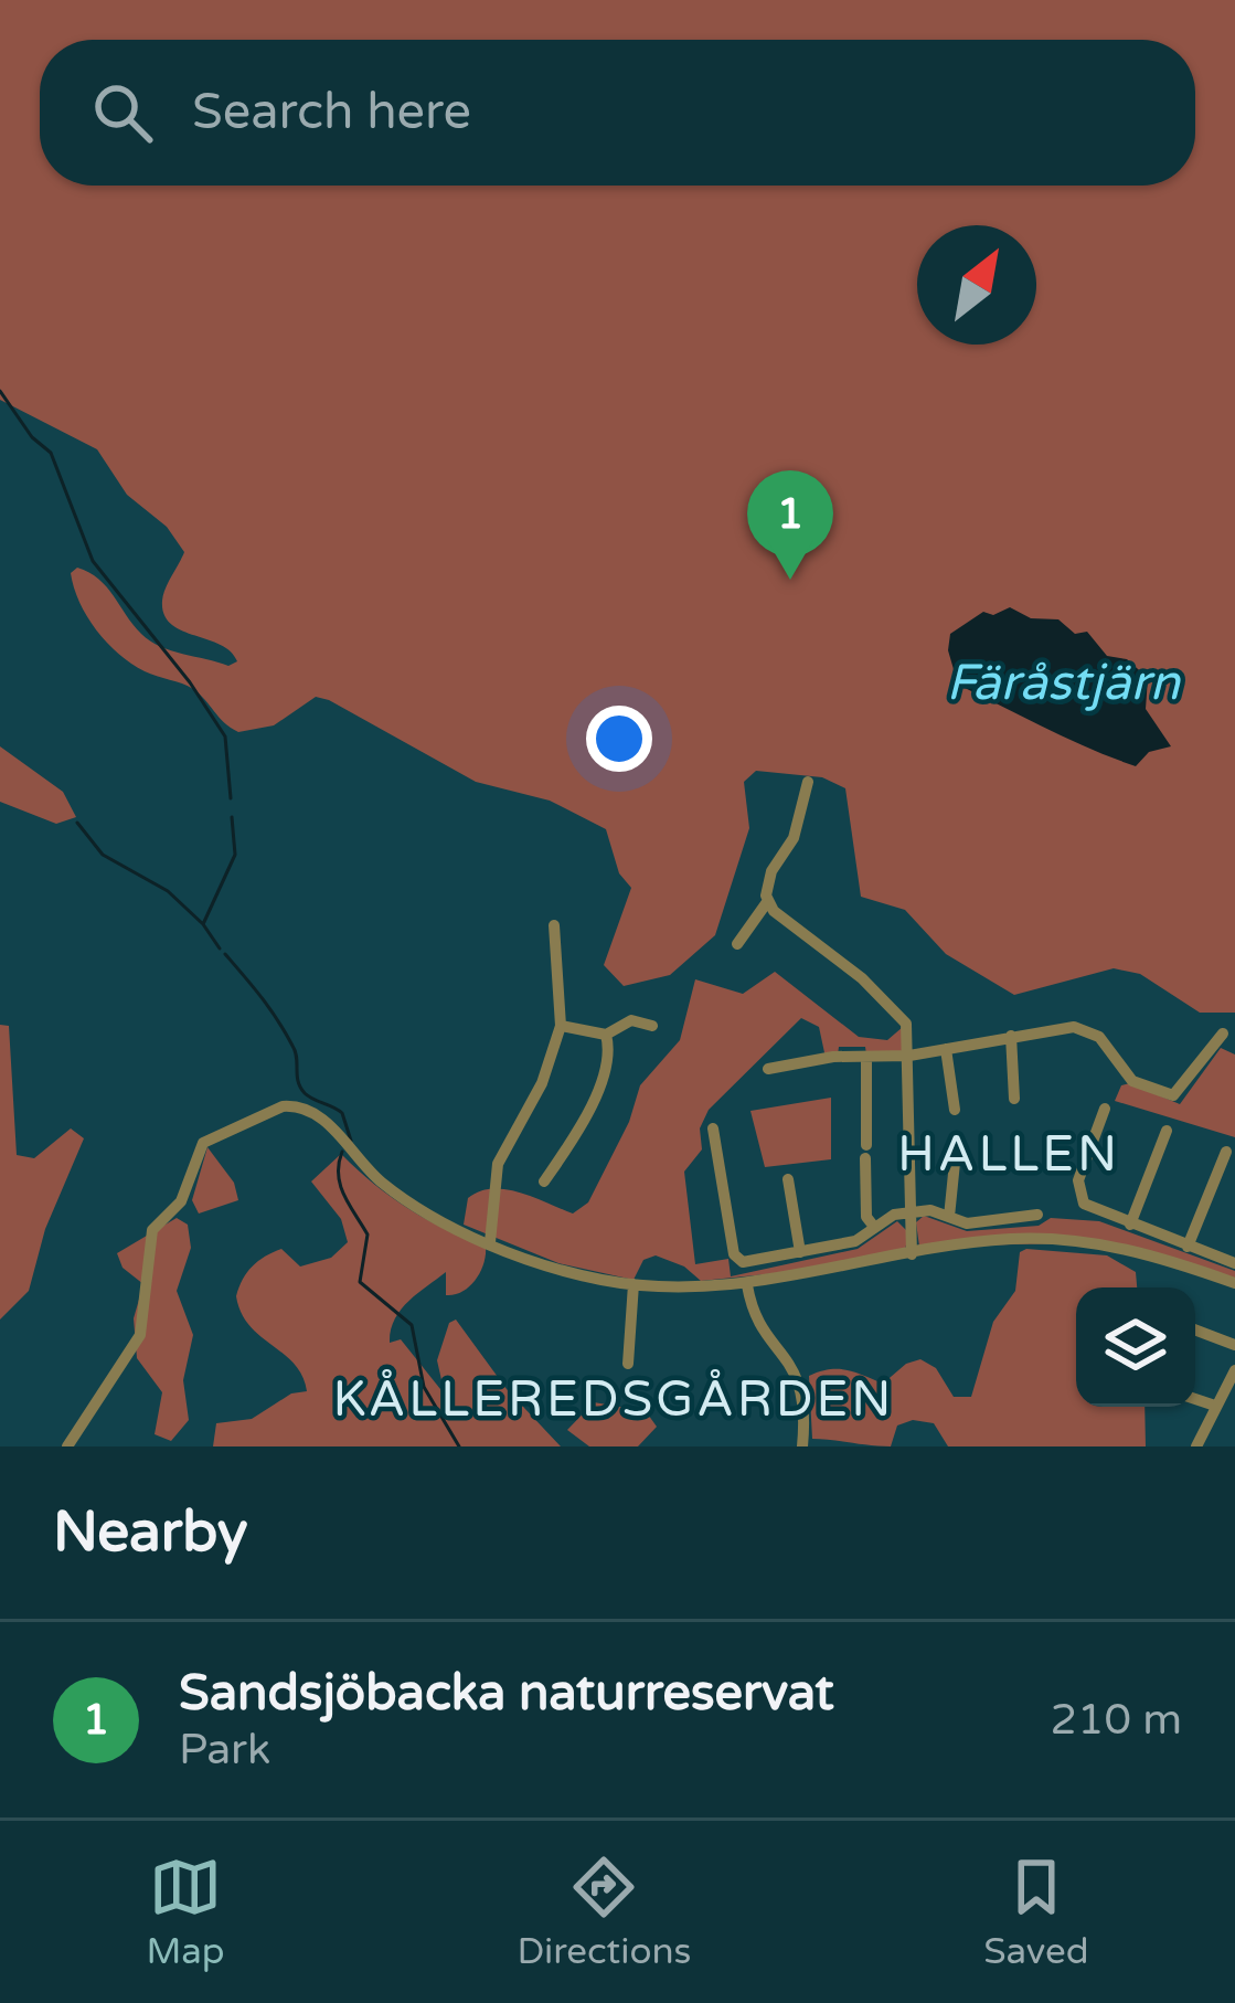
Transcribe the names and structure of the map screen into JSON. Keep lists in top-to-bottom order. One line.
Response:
{"districts":["HALLEN","KÅLLEREDSGÅRDEN"],"water":["Färåstjärn"],"north":"top right","page":{"search":"Search here","pins":"1","heading":"Nearby","list":[{"mark":"1","name":"Sandsjöbacka naturreservat","note":"Park","value":"210 m"}],"nav":["Map","Directions","Saved"]}}
